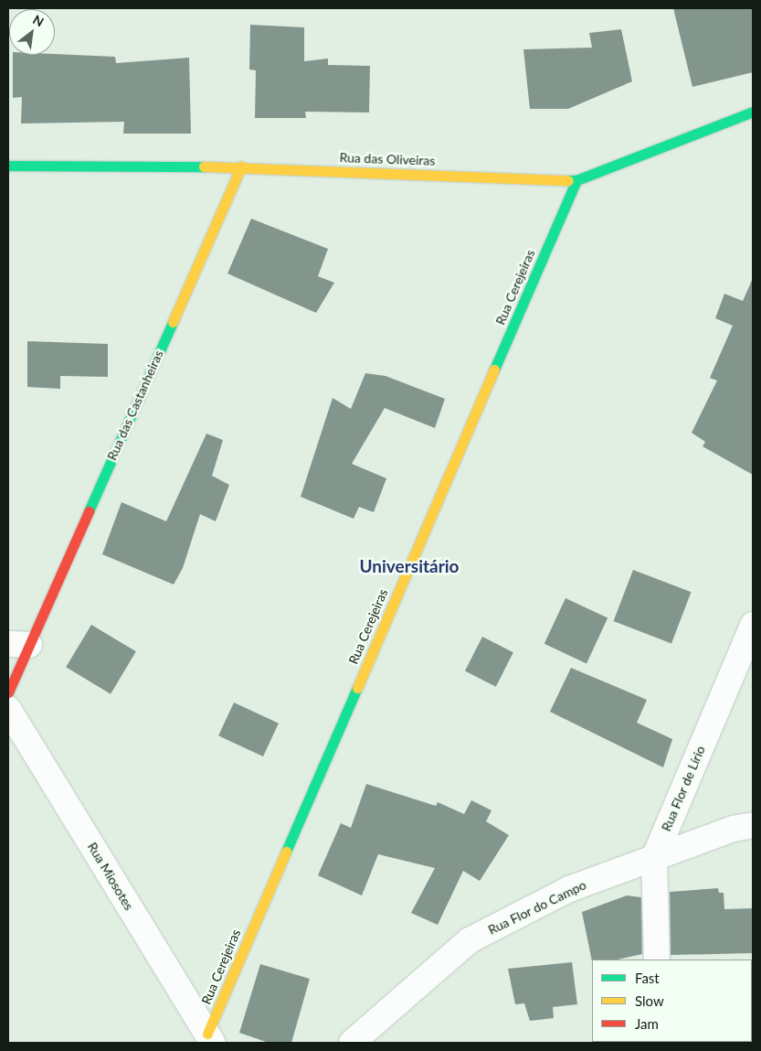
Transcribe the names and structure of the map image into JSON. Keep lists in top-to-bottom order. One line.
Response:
{"streets":{"street":["Rua das Oliveiras","Rua Cerejeiras","Rua das Castanheiras","Rua Flor de Lírio","Rua Miosotes","Rua Flor do Campo"]},"crossings":[["Rua das Oliveiras","Rua Cerejeiras"],["Rua das Oliveiras","Rua das Castanheiras"],["Rua Cerejeiras","Rua Miosotes"],["Rua Flor de Lírio","Rua Flor do Campo"]],"districts":["Universitário"],"legend":["Fast","Slow","Jam"],"north":"top right"}
